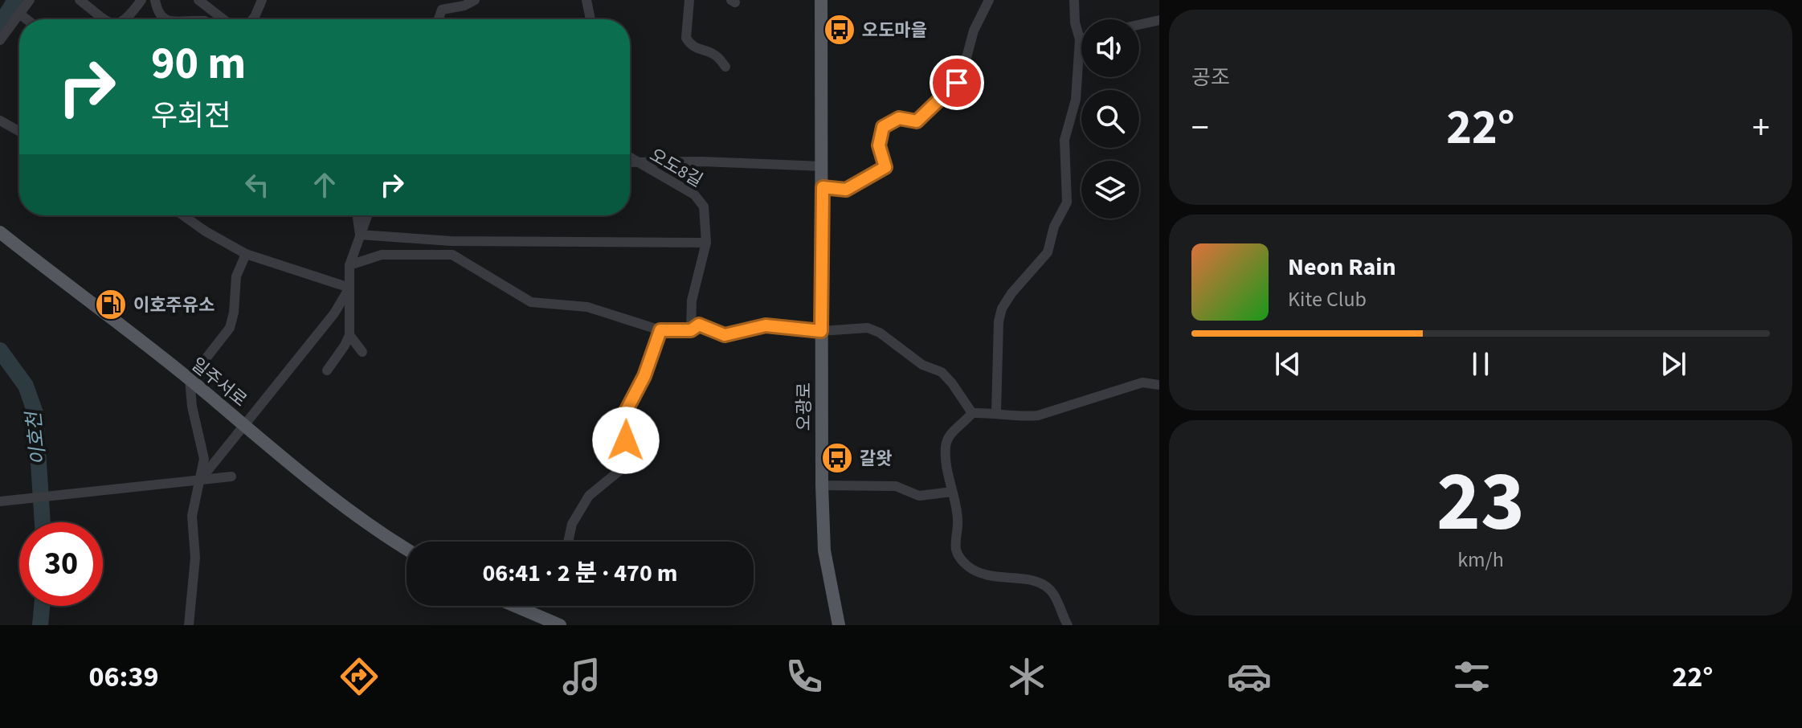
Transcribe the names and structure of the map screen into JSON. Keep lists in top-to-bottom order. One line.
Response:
{"streets":{"main road":["일주서로","오광로"],"street":["오도8길"]},"water":["이호천"],"places":{"bus stop":["오도마을","갈왓"],"fuel station":["이호주유소"]},"page":{"tile":["공조",["23","km/h"]],"turn":["90 m","우회전"],"heat":["−","22°","+"],"song":["Neon Rain","Kite Club"],"limit":"30","trip":"06:41 · 2 분 · 470 m","tabs":["06:39","22°"]}}
